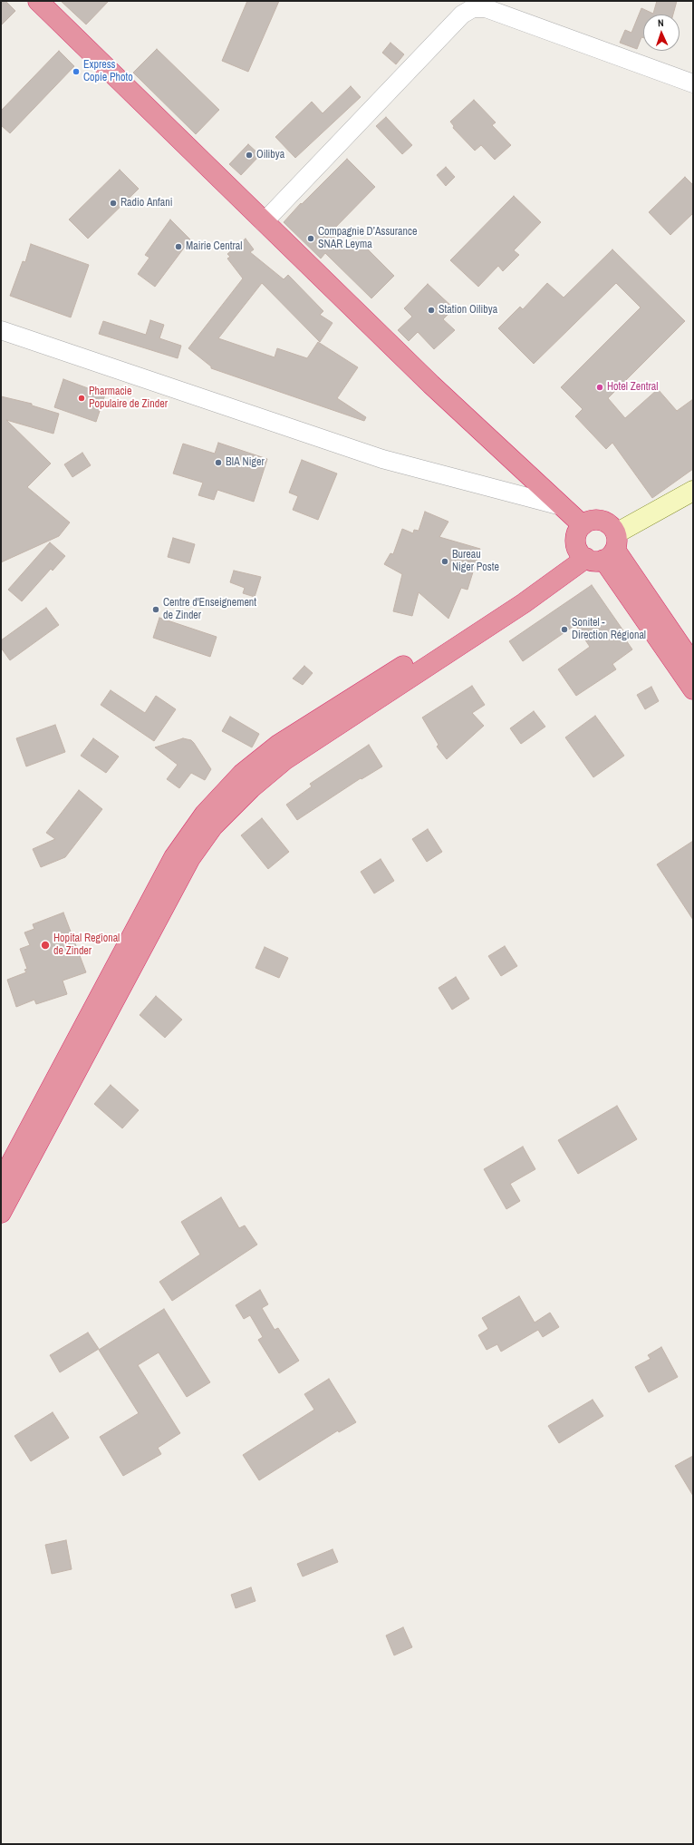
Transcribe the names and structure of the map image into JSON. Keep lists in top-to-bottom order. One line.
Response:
{"places":["Express Copie Photo","Oilibya","Radio Anfani","Compagnie D’Assurance SNAR Leyma","Mairie Central","Station Oilibya","Hotel Zentral","Pharmacie Populaire de Zinder","BIA Niger","Bureau Niger Poste","Centre d'Enseignement de Zinder","Sonitel - Direction Régional","Hopital Regional de Zinder"],"north":"top"}
